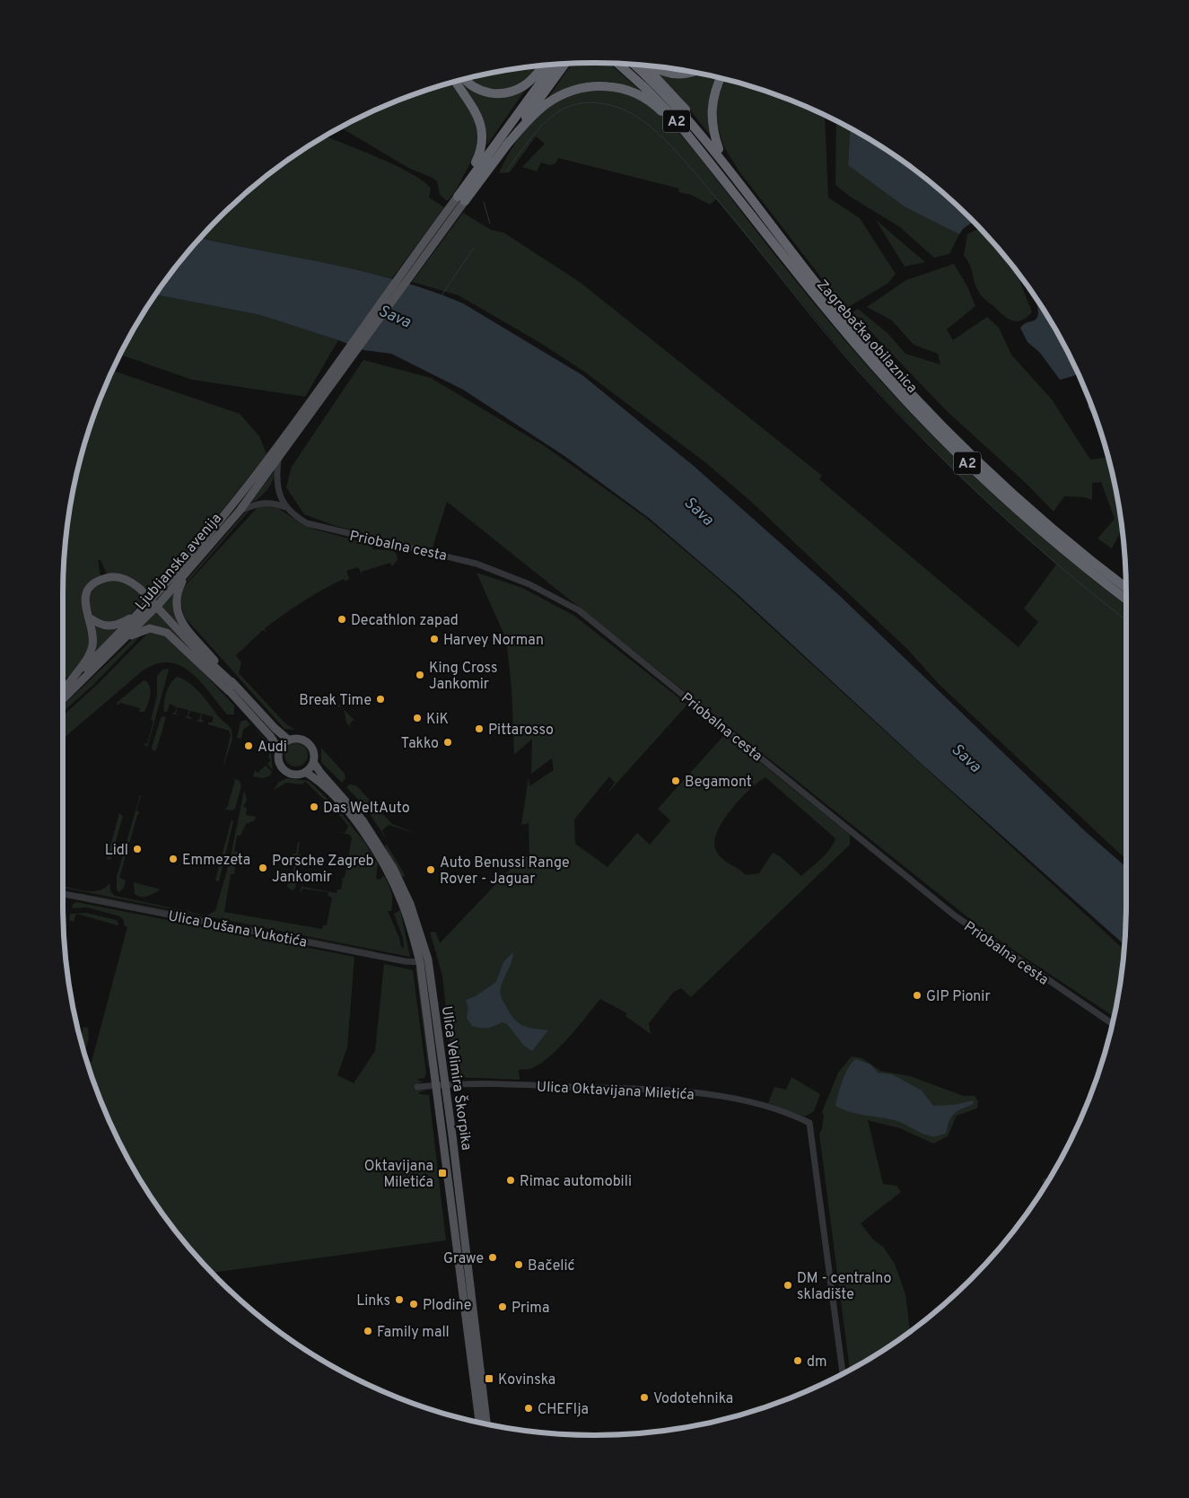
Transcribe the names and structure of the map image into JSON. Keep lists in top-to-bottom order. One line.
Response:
{"streets":{"highway":["A2","Zagrebačka obilaznica"],"main road":["Ljubljanska avenija","Ulica Velimira Škorpika"],"street":["Priobalna cesta","Ulica Dušana Vukotića","Ulica Oktavijana Miletića"]},"crossings":[["Priobalna cesta","Ljubljanska avenija"],["Ulica Dušana Vukotića","Ulica Velimira Škorpika"],["Ulica Velimira Škorpika","Ulica Oktavijana Miletića"]],"water":["Sava"],"places":{"other":["Decathlon zapad","Harvey Norman","King Cross Jankomir","Break Time","KiK","Pittarosso","Takko","Audi","Begamont","Das WeltAuto","Lidl","Emmezeta","Porsche Zagreb Jankomir","Auto Benussi Range Rover - Jaguar","GIP Pionir","Rimac automobili","Grawe","Bačelić","DM - centralno skladište","Links","Plodine","Prima","Family mall","dm","Vodotehnika","CHEFlja"],"transit":["Oktavijana Miletića","Kovinska"]}}
